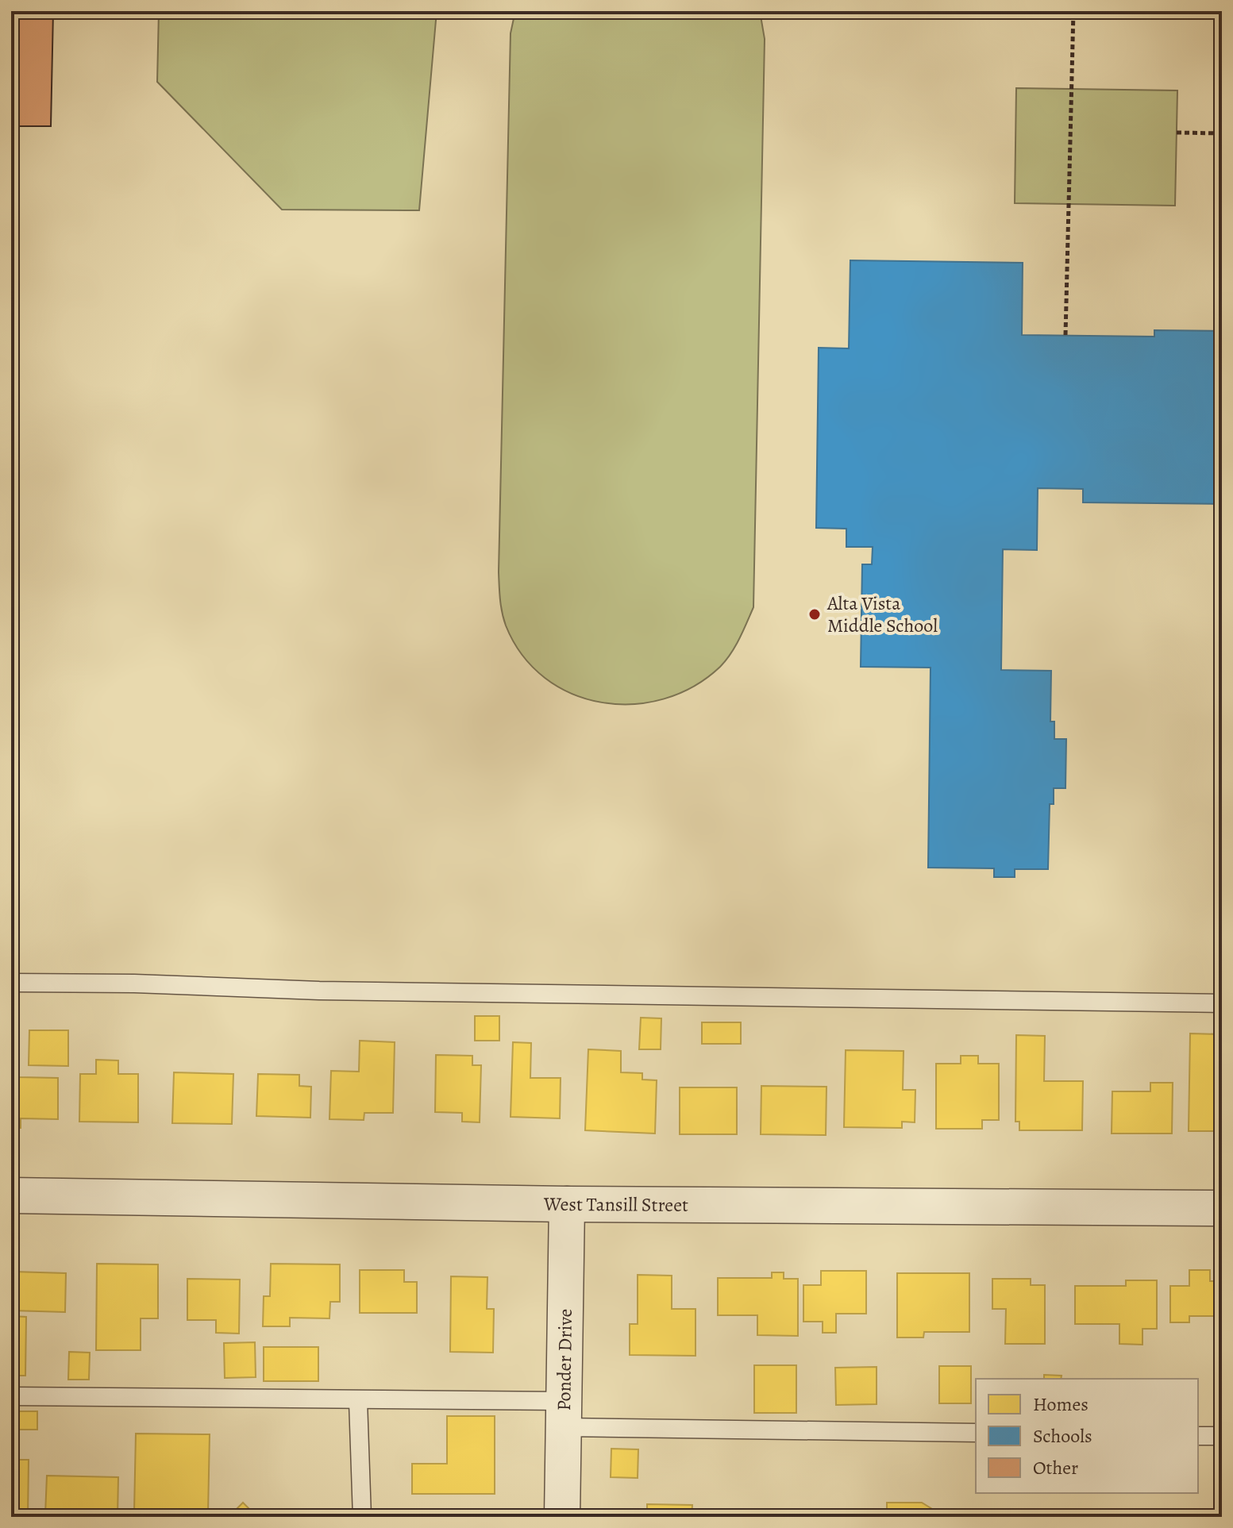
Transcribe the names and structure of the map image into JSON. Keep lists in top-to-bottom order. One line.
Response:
{"streets":{"street":["West Tansill Street","Ponder Drive"]},"crossings":[["West Tansill Street","Ponder Drive"]],"places":["Alta Vista Middle School"],"legend":["Homes","Schools","Other"]}
